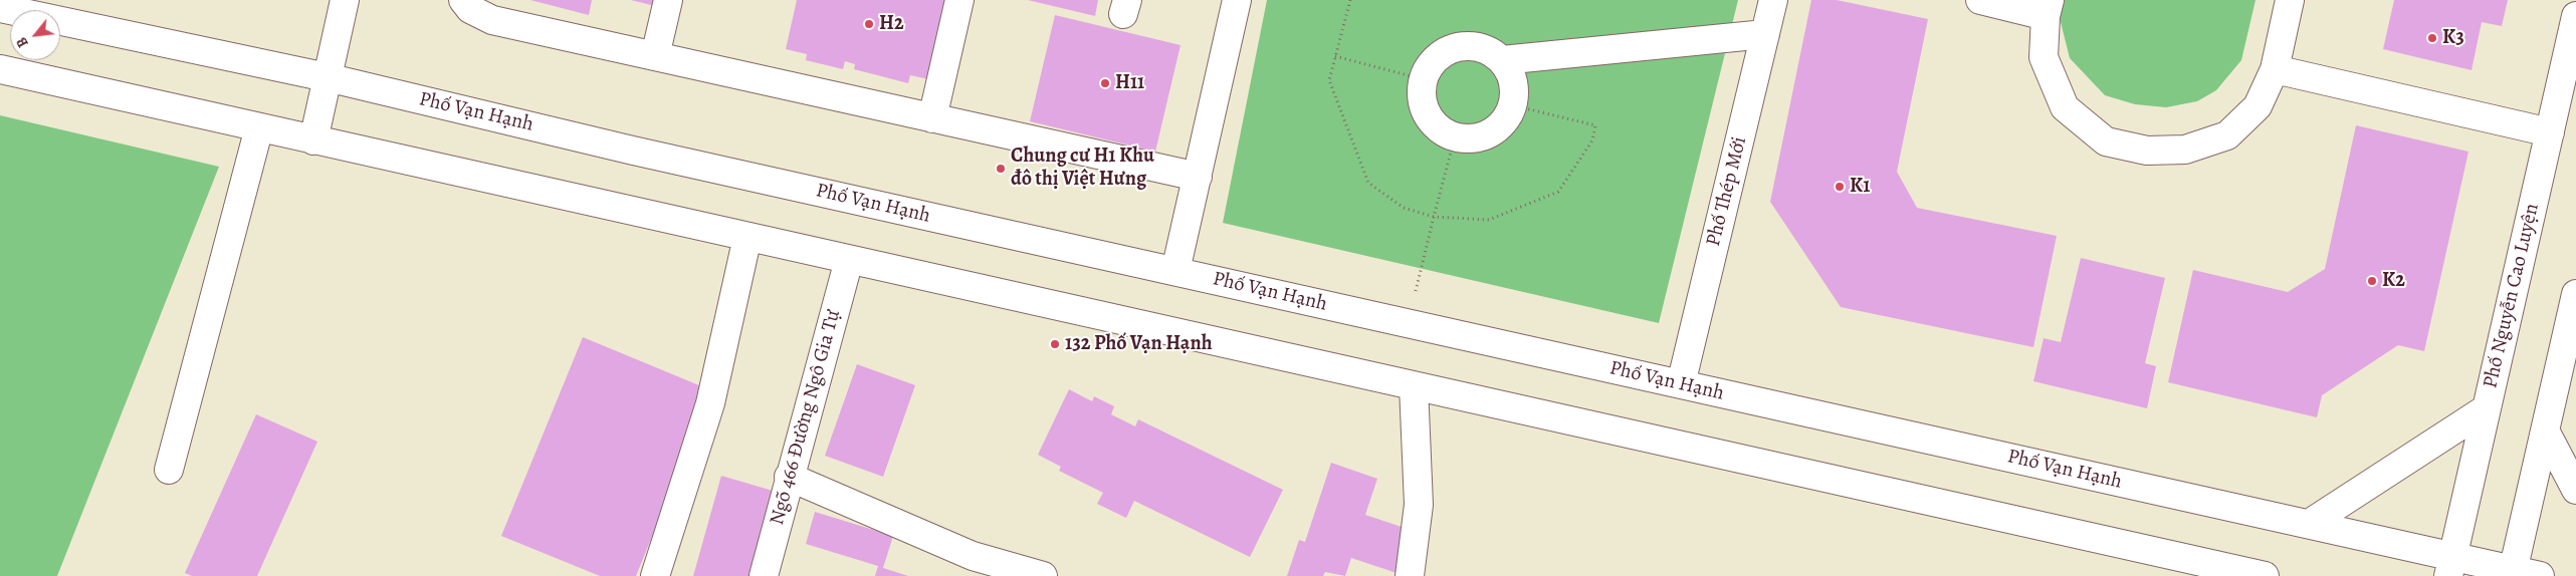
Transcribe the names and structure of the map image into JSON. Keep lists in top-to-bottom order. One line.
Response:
{"streets":{"street":["Phố Vạn Hạnh","Phố Thép Mới","Phố Nguyễn Cao Luyện","Ngõ 466 Đường Ngô Gia Tự"]},"crossings":[["Phố Vạn Hạnh","Phố Thép Mới"],["Phố Vạn Hạnh","Phố Nguyễn Cao Luyện"]],"places":["H2","K3","H11","Chung cư H1 Khu đô thị Việt Hưng","K1","K2","132 Phố Vạn Hạnh"],"north":"bottom left"}
